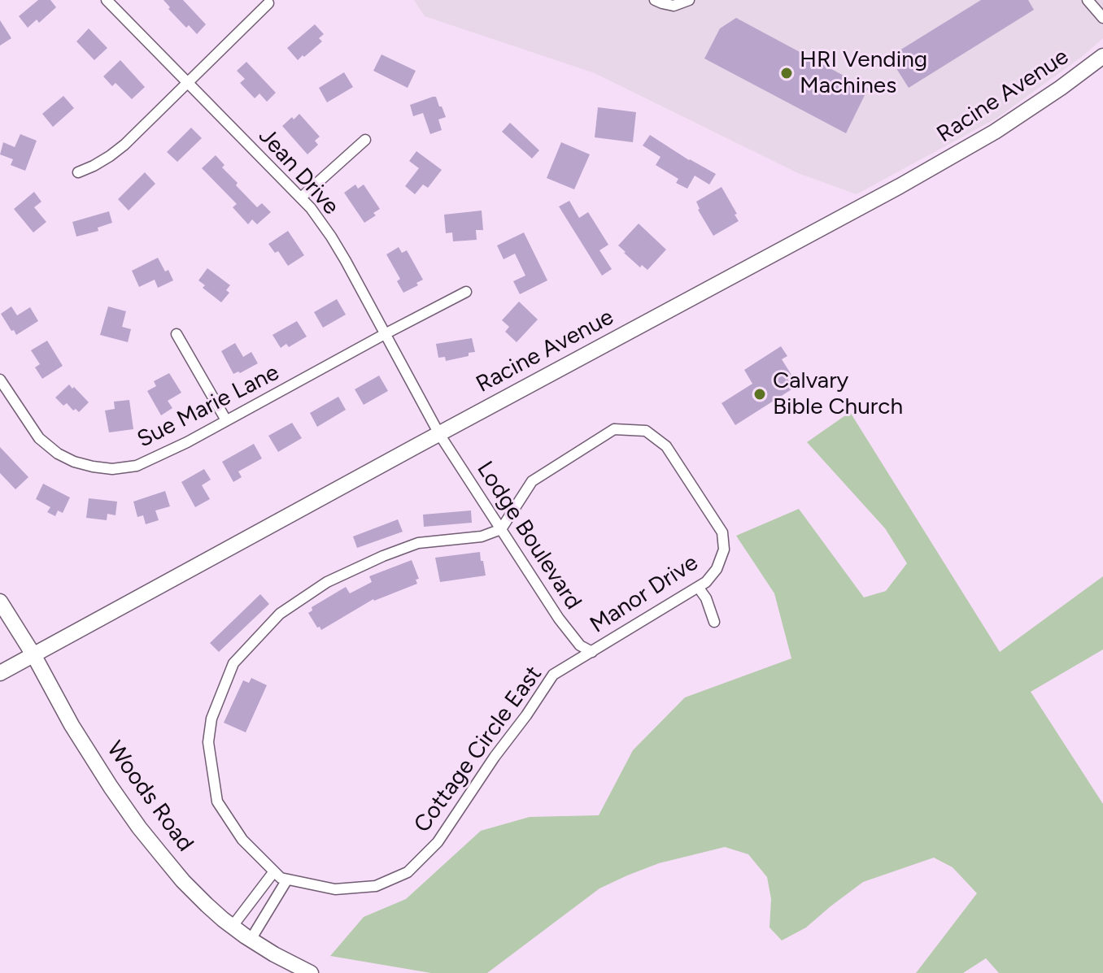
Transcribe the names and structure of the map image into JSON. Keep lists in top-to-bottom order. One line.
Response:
{"streets":{"main road":["Racine Avenue","Woods Road"],"street":["Jean Drive","Sue Marie Lane","Lodge Boulevard","Manor Drive","Cottage Circle East"]},"crossings":[["Racine Avenue","Jean Drive"],["Racine Avenue","Lodge Boulevard"],["Racine Avenue","Woods Road"],["Jean Drive","Sue Marie Lane"],["Jean Drive","Lodge Boulevard"],["Lodge Boulevard","Manor Drive"],["Lodge Boulevard","Cottage Circle East"],["Manor Drive","Cottage Circle East"]],"places":["HRI Vending Machines","Calvary Bible Church"]}
